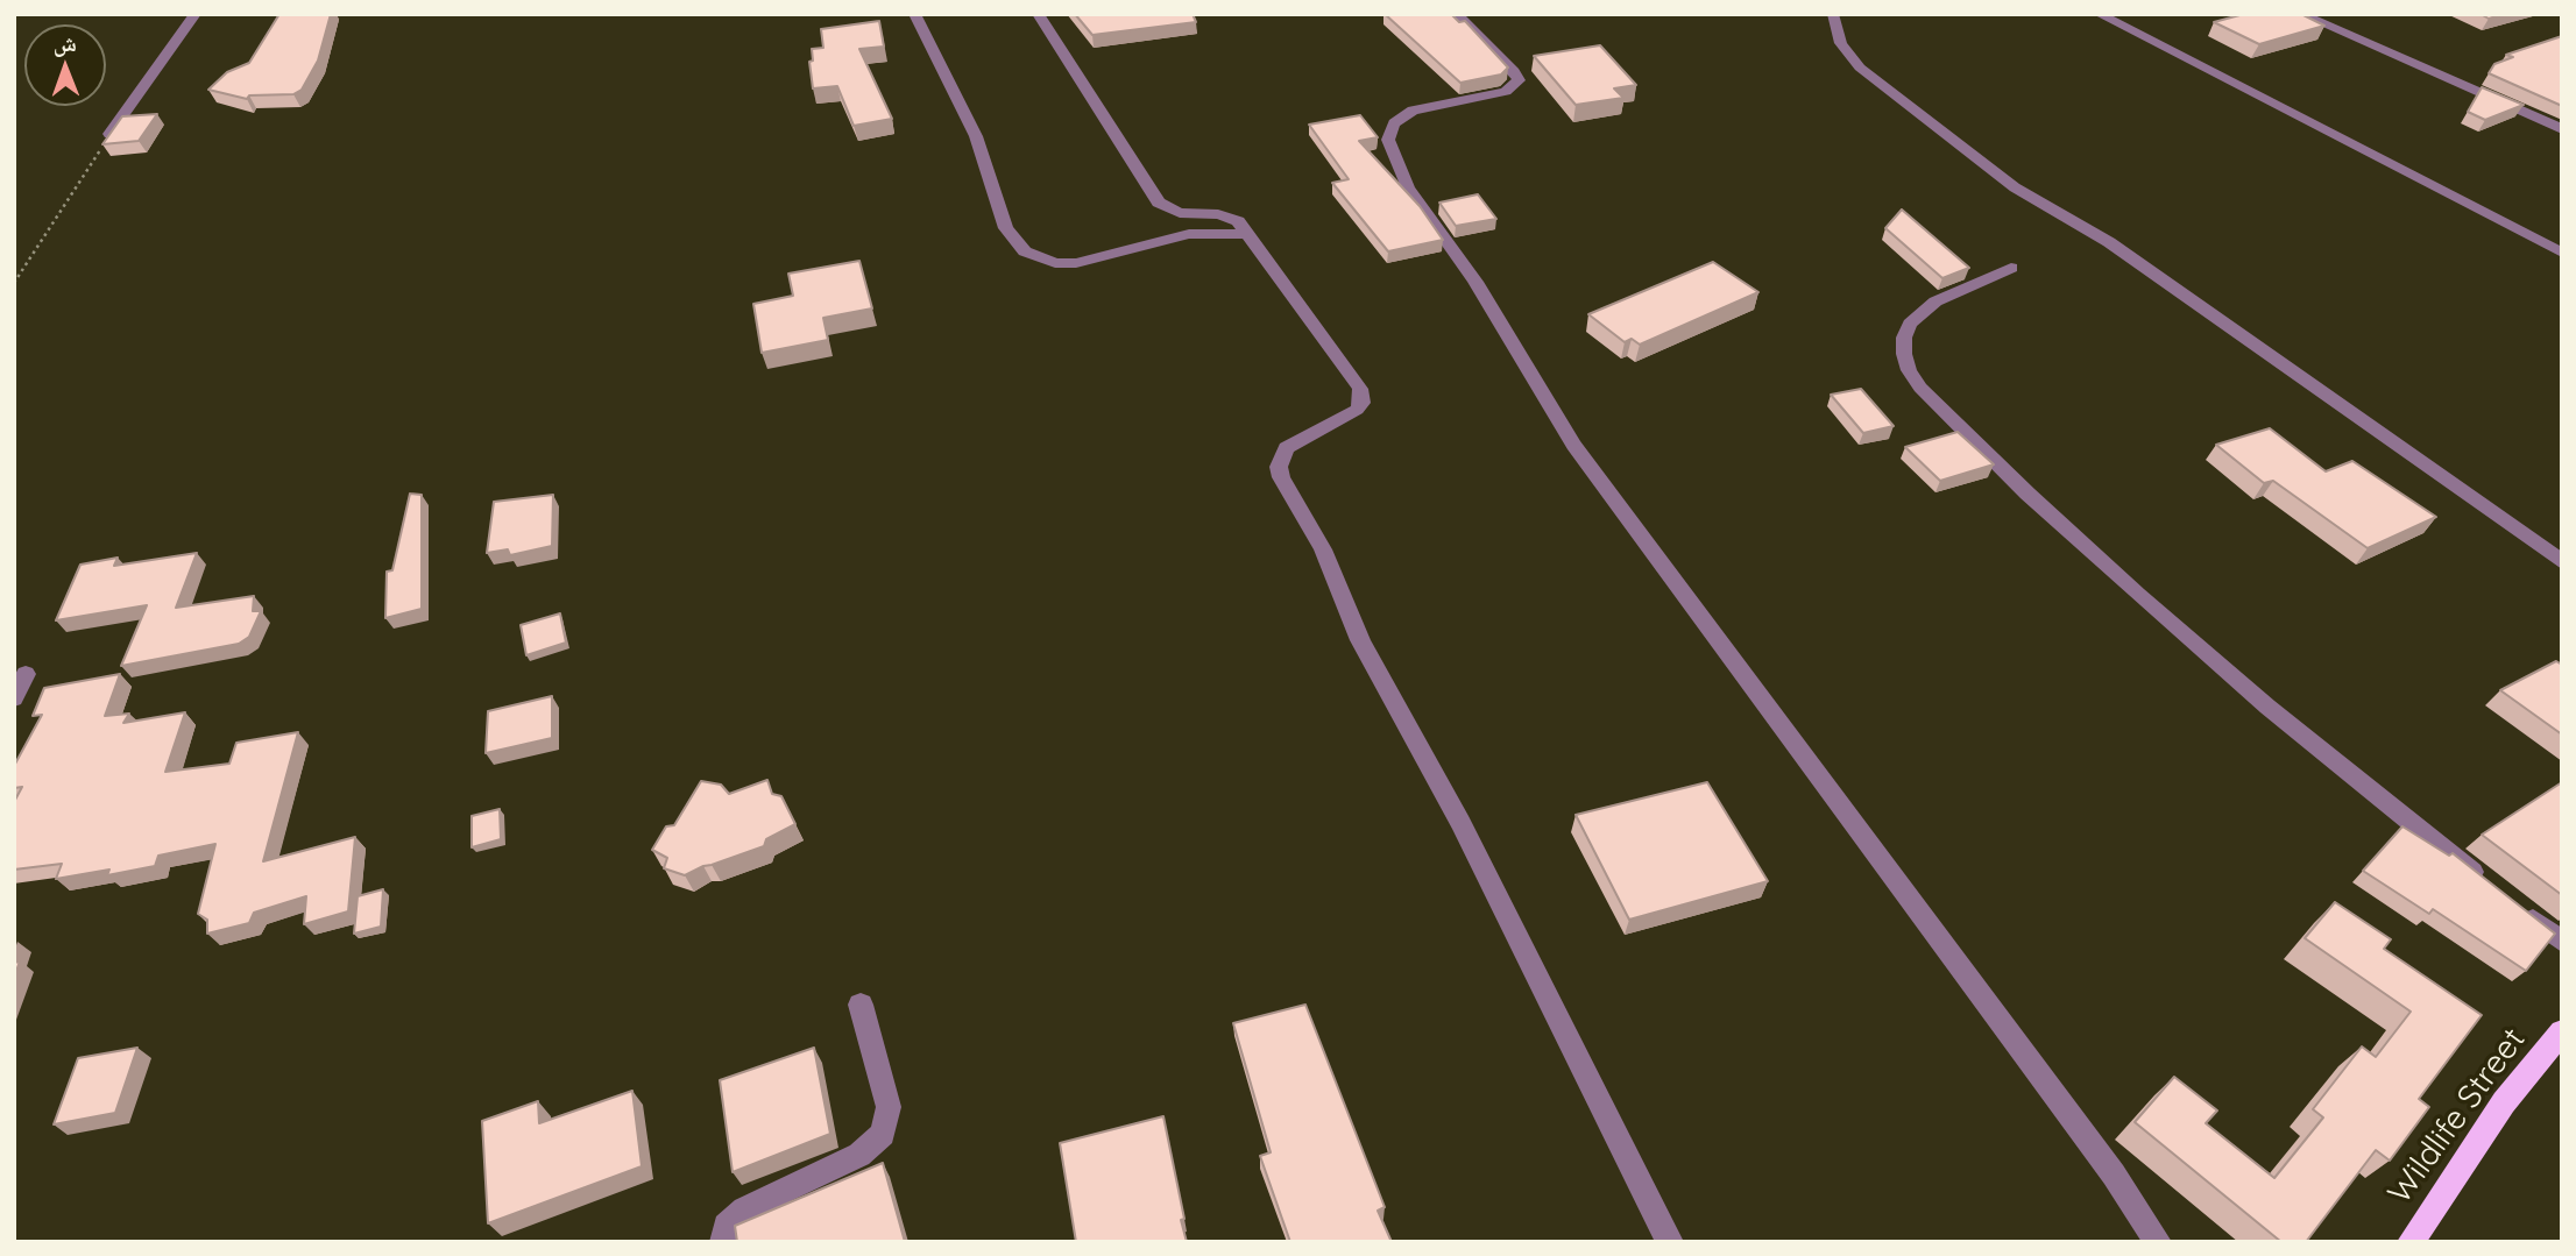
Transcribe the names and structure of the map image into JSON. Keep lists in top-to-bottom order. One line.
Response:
{"streets":{"main road":["Wildlife Street"]},"north":"top"}
